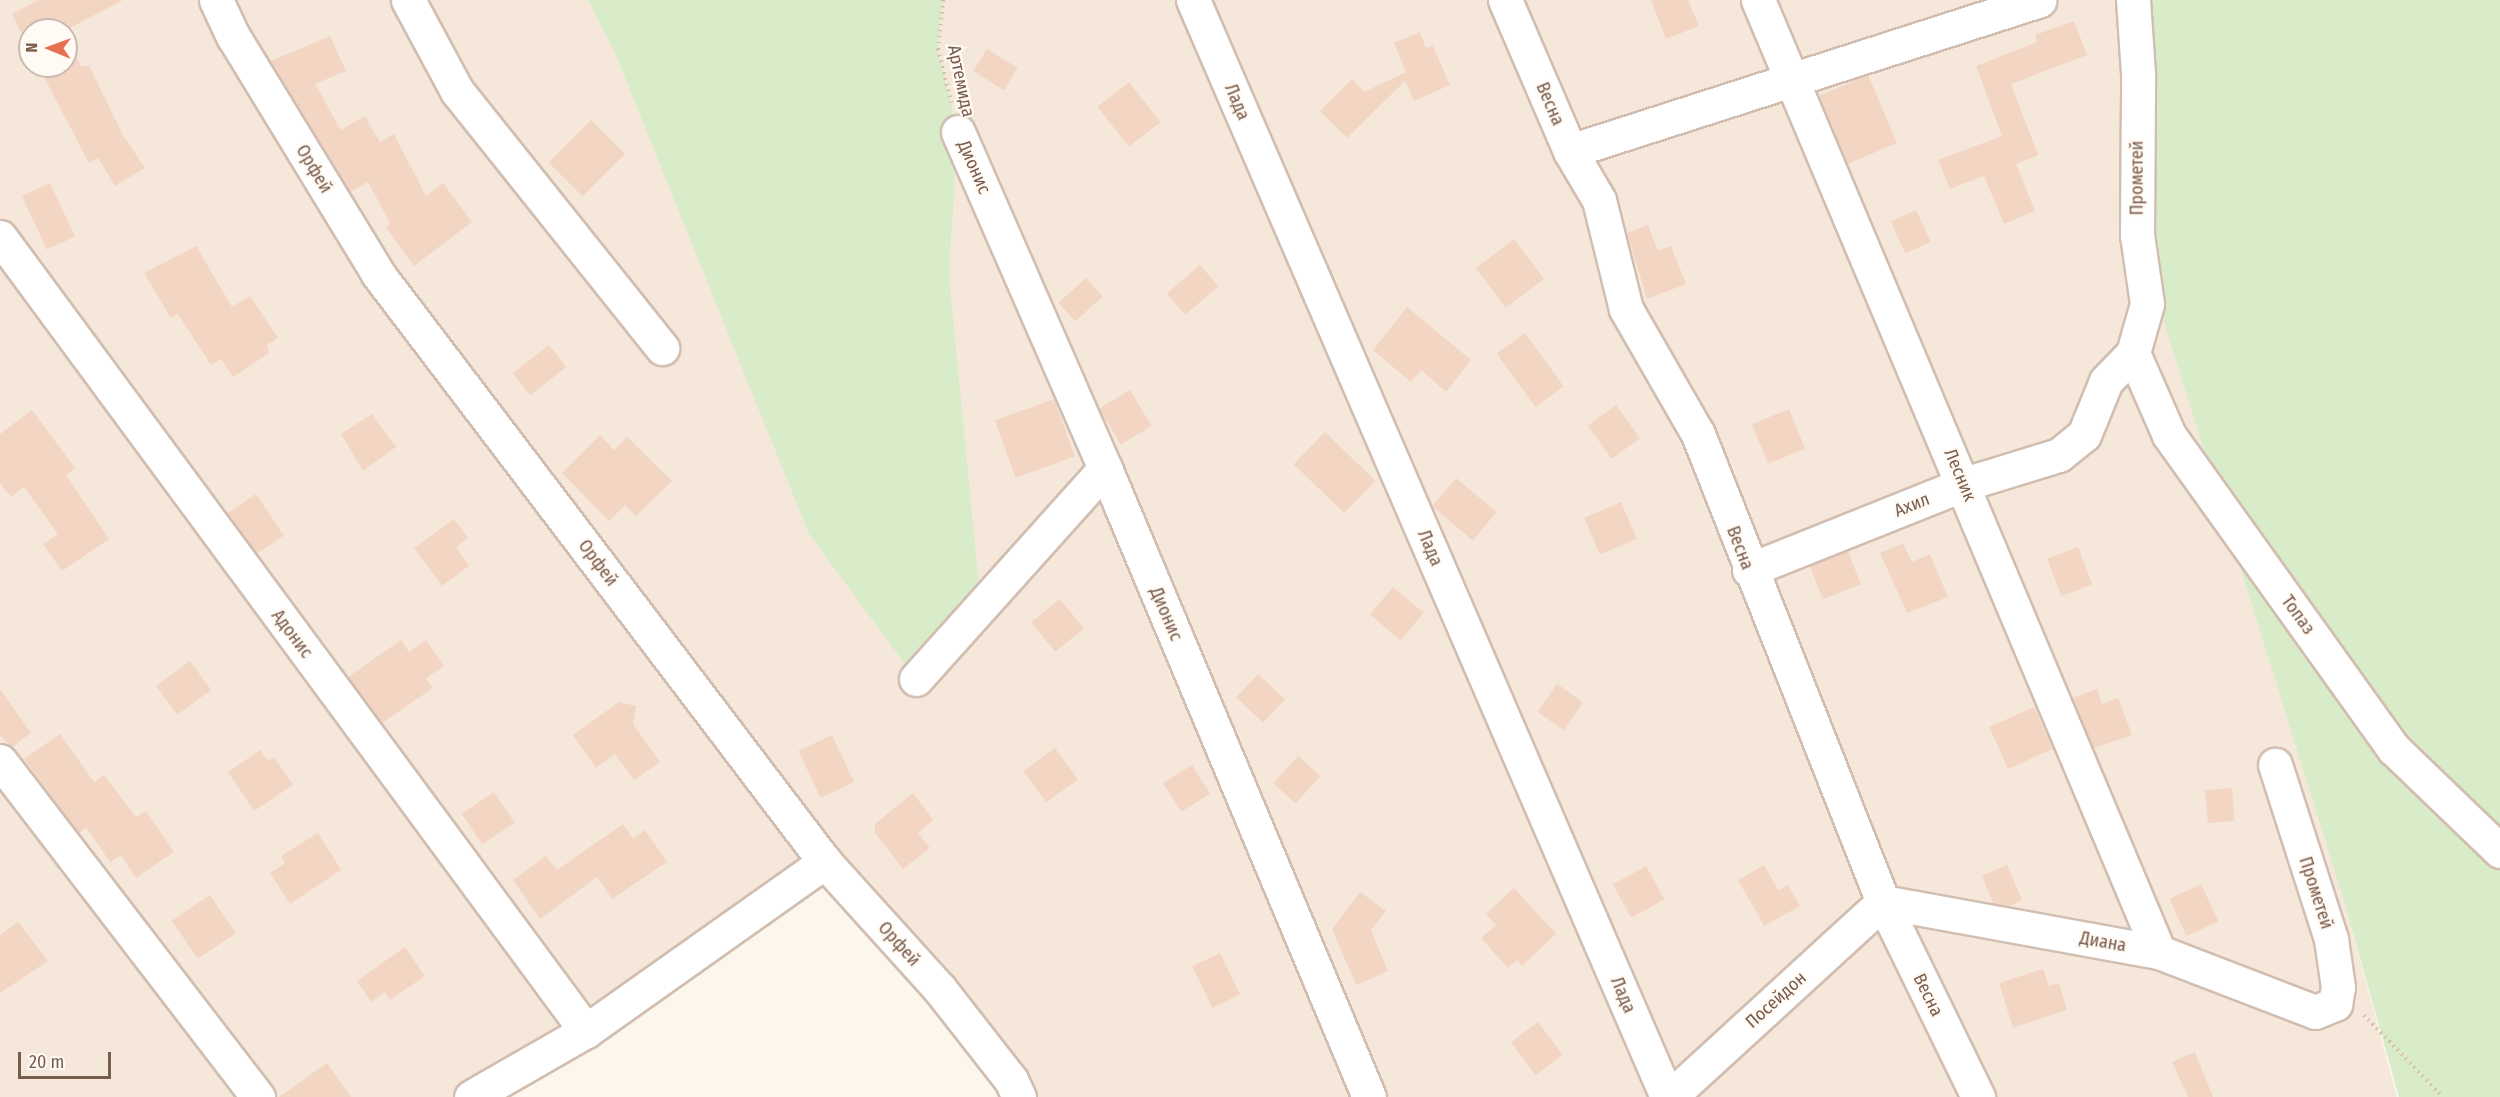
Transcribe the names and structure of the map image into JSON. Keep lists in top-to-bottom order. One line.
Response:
{"streets":{"street":["Лада","Весна","Дионис","Орфей","Прометей","Лесник","Ахил","Топаз","Адонис","Диана","Посейдон"],"path":["Артемида"]},"crossings":[["Артемида","Дионис"],["Лада","Посейдон"],["Весна","Ахил"],["Весна","Диана"],["Весна","Посейдон"],["Прометей","Ахил"],["Прометей","Топаз"],["Прометей","Диана"],["Лесник","Ахил"],["Лесник","Диана"],["Ахил","Топаз"],["Диана","Посейдон"]],"scale_bar":"20 m","north":"left"}
